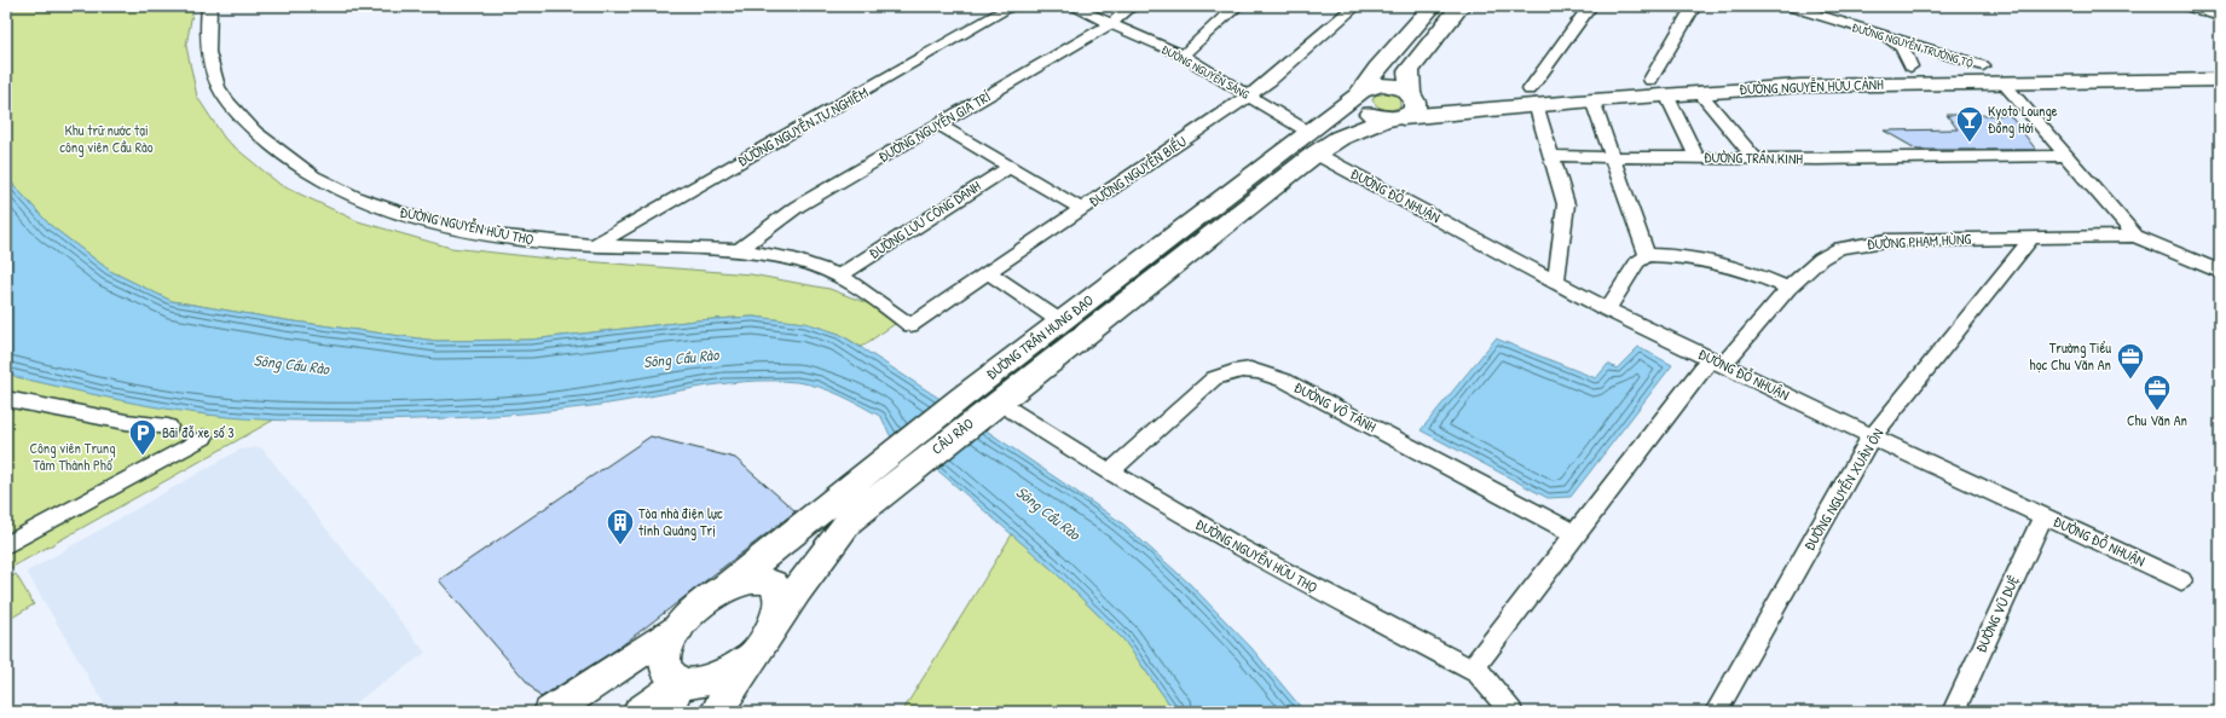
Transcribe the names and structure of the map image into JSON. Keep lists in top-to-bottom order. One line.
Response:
{"streets":{"main road":["ĐƯỜNG NGUYỄN HỮU CẢNH","ĐƯỜNG TRẦN HƯNG ĐẠO","CẦU RÀO"],"street":["ĐƯỜNG NGUYỄN TRƯỜNG TỘ","ĐƯỜNG NGUYỄN SÁNG","ĐƯỜNG NGUYỄN TƯ NGHIÊM","ĐƯỜNG NGUYỄN GIA TRÍ","ĐƯỜNG TRẦN KINH","ĐƯỜNG NGUYỄN BIỂU","ĐƯỜNG ĐỖ NHUẬN","ĐƯỜNG LƯU CÔNG DANH","ĐƯỜNG NGUYỄN HỮU THỌ","ĐƯỜNG PHẠM HÙNG","ĐƯỜNG VÕ TÁNH","ĐƯỜNG NGUYỄN XUÂN ÔN","ĐƯỜNG VŨ DUỆ"]},"crossings":[["ĐƯỜNG NGUYỄN TRƯỜNG TỘ","ĐƯỜNG NGUYỄN HỮU CẢNH"],["ĐƯỜNG NGUYỄN SÁNG","ĐƯỜNG NGUYỄN GIA TRÍ"],["ĐƯỜNG NGUYỄN SÁNG","ĐƯỜNG NGUYỄN BIỂU"],["ĐƯỜNG NGUYỄN SÁNG","ĐƯỜNG ĐỖ NHUẬN"],["ĐƯỜNG NGUYỄN SÁNG","ĐƯỜNG TRẦN HƯNG ĐẠO"],["ĐƯỜNG NGUYỄN HỮU CẢNH","ĐƯỜNG TRẦN HƯNG ĐẠO"],["ĐƯỜNG NGUYỄN TƯ NGHIÊM","ĐƯỜNG NGUYỄN HỮU THỌ"],["ĐƯỜNG NGUYỄN GIA TRÍ","ĐƯỜNG NGUYỄN HỮU THỌ"],["ĐƯỜNG NGUYỄN BIỂU","ĐƯỜNG NGUYỄN HỮU THỌ"],["ĐƯỜNG ĐỖ NHUẬN","ĐƯỜNG PHẠM HÙNG"],["ĐƯỜNG ĐỖ NHUẬN","ĐƯỜNG TRẦN HƯNG ĐẠO"],["ĐƯỜNG ĐỖ NHUẬN","ĐƯỜNG NGUYỄN XUÂN ÔN"],["ĐƯỜNG ĐỖ NHUẬN","ĐƯỜNG VŨ DUỆ"],["ĐƯỜNG LƯU CÔNG DANH","ĐƯỜNG NGUYỄN HỮU THỌ"],["ĐƯỜNG NGUYỄN HỮU THỌ","ĐƯỜNG PHẠM HÙNG"],["ĐƯỜNG NGUYỄN HỮU THỌ","ĐƯỜNG TRẦN HƯNG ĐẠO"],["ĐƯỜNG NGUYỄN HỮU THỌ","ĐƯỜNG VÕ TÁNH"],["ĐƯỜNG NGUYỄN HỮU THỌ","CẦU RÀO"],["ĐƯỜNG PHẠM HÙNG","ĐƯỜNG VÕ TÁNH"],["ĐƯỜNG PHẠM HÙNG","ĐƯỜNG NGUYỄN XUÂN ÔN"],["ĐƯỜNG TRẦN HƯNG ĐẠO","CẦU RÀO"]],"water":["Sông Cầu Rào"],"parks":["Khu trữ nước tại công viên Cầu Rào","Công viên Trung Tâm Thành Phố"],"places":{"bar":["Kyoto Lounge Đồng Hới"],"office":["Trường Tiểu học Chu Văn An","Chu Văn An"],"parking":["Bãi đỗ xe số 3"],"building":["Tòa nhà điện lực tỉnh Quảng Trị"]}}
